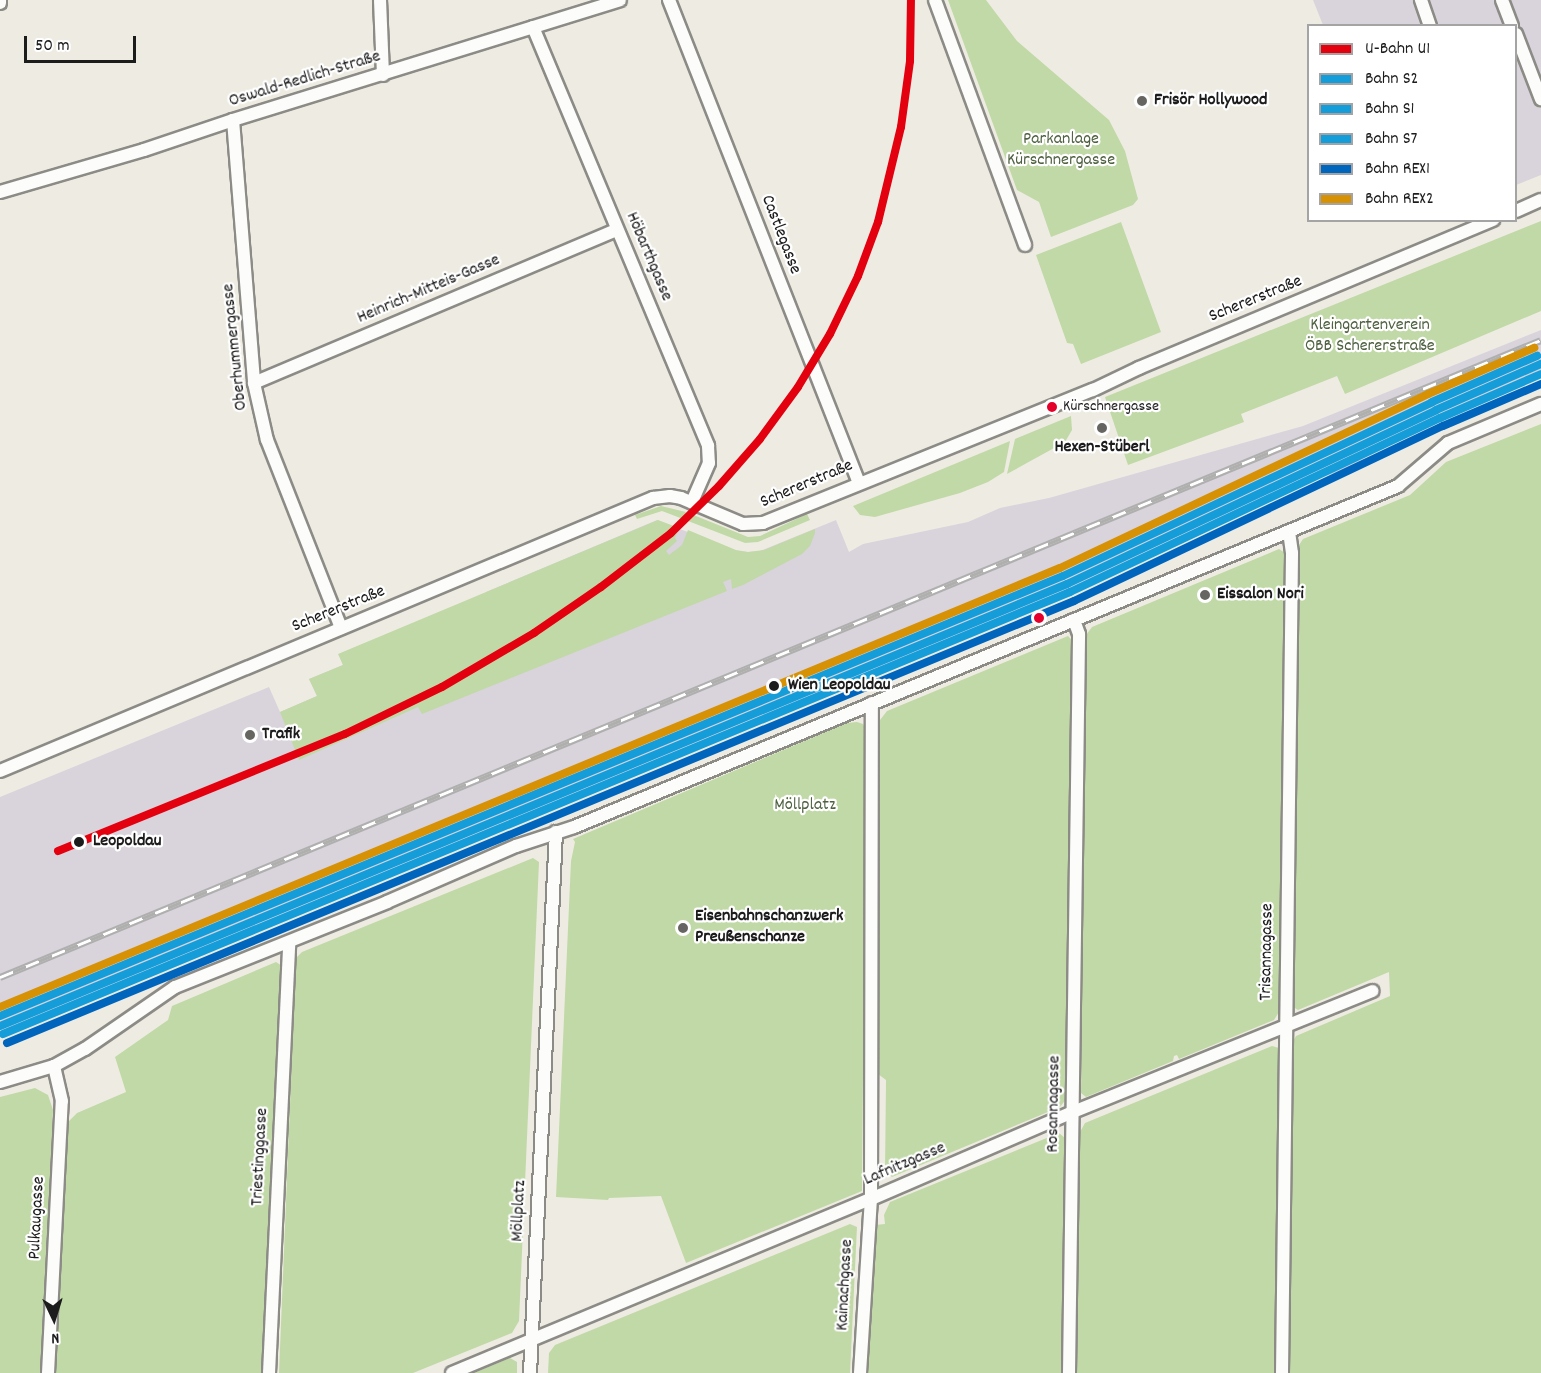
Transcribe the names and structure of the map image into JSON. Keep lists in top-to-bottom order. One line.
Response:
{"streets":{"street":["Oswald-Redlich-Straße","Castlegasse","Höbarthgasse","Heinrich-Mitteis-Gasse","Schererstraße","Oberhummergasse","Trisannagasse","Rosannagasse","Triestinggasse","Lafnitzgasse","Möllplatz","Pulkaugasse","Kainachgasse"]},"crossings":[["Oswald-Redlich-Straße","Höbarthgasse"],["Oswald-Redlich-Straße","Oberhummergasse"],["Castlegasse","Schererstraße"],["Höbarthgasse","Heinrich-Mitteis-Gasse"],["Höbarthgasse","Schererstraße"],["Heinrich-Mitteis-Gasse","Oberhummergasse"],["Schererstraße","Oberhummergasse"],["Trisannagasse","Lafnitzgasse"],["Rosannagasse","Lafnitzgasse"],["Lafnitzgasse","Möllplatz"],["Lafnitzgasse","Kainachgasse"]],"parks":["Parkanlage Kürschnergasse","Kleingartenverein ÖBB Schererstraße","Möllplatz"],"places":["Frisör Hollywood","Kürschnergasse","Hexen-Stüberl","Eissalon Nori","Wien Leopoldau","Trafik","Leopoldau","Eisenbahnschanzwerk Preußenschanze"],"lines":["metro line U1","rail line REX2","rail line S7","rail line S2","rail line S1","rail line REX1"],"legend":["U-Bahn U1","Bahn S2","Bahn S1","Bahn S7","Bahn REX1","Bahn REX2"],"scale_bar":"50 m","north":"bottom"}
